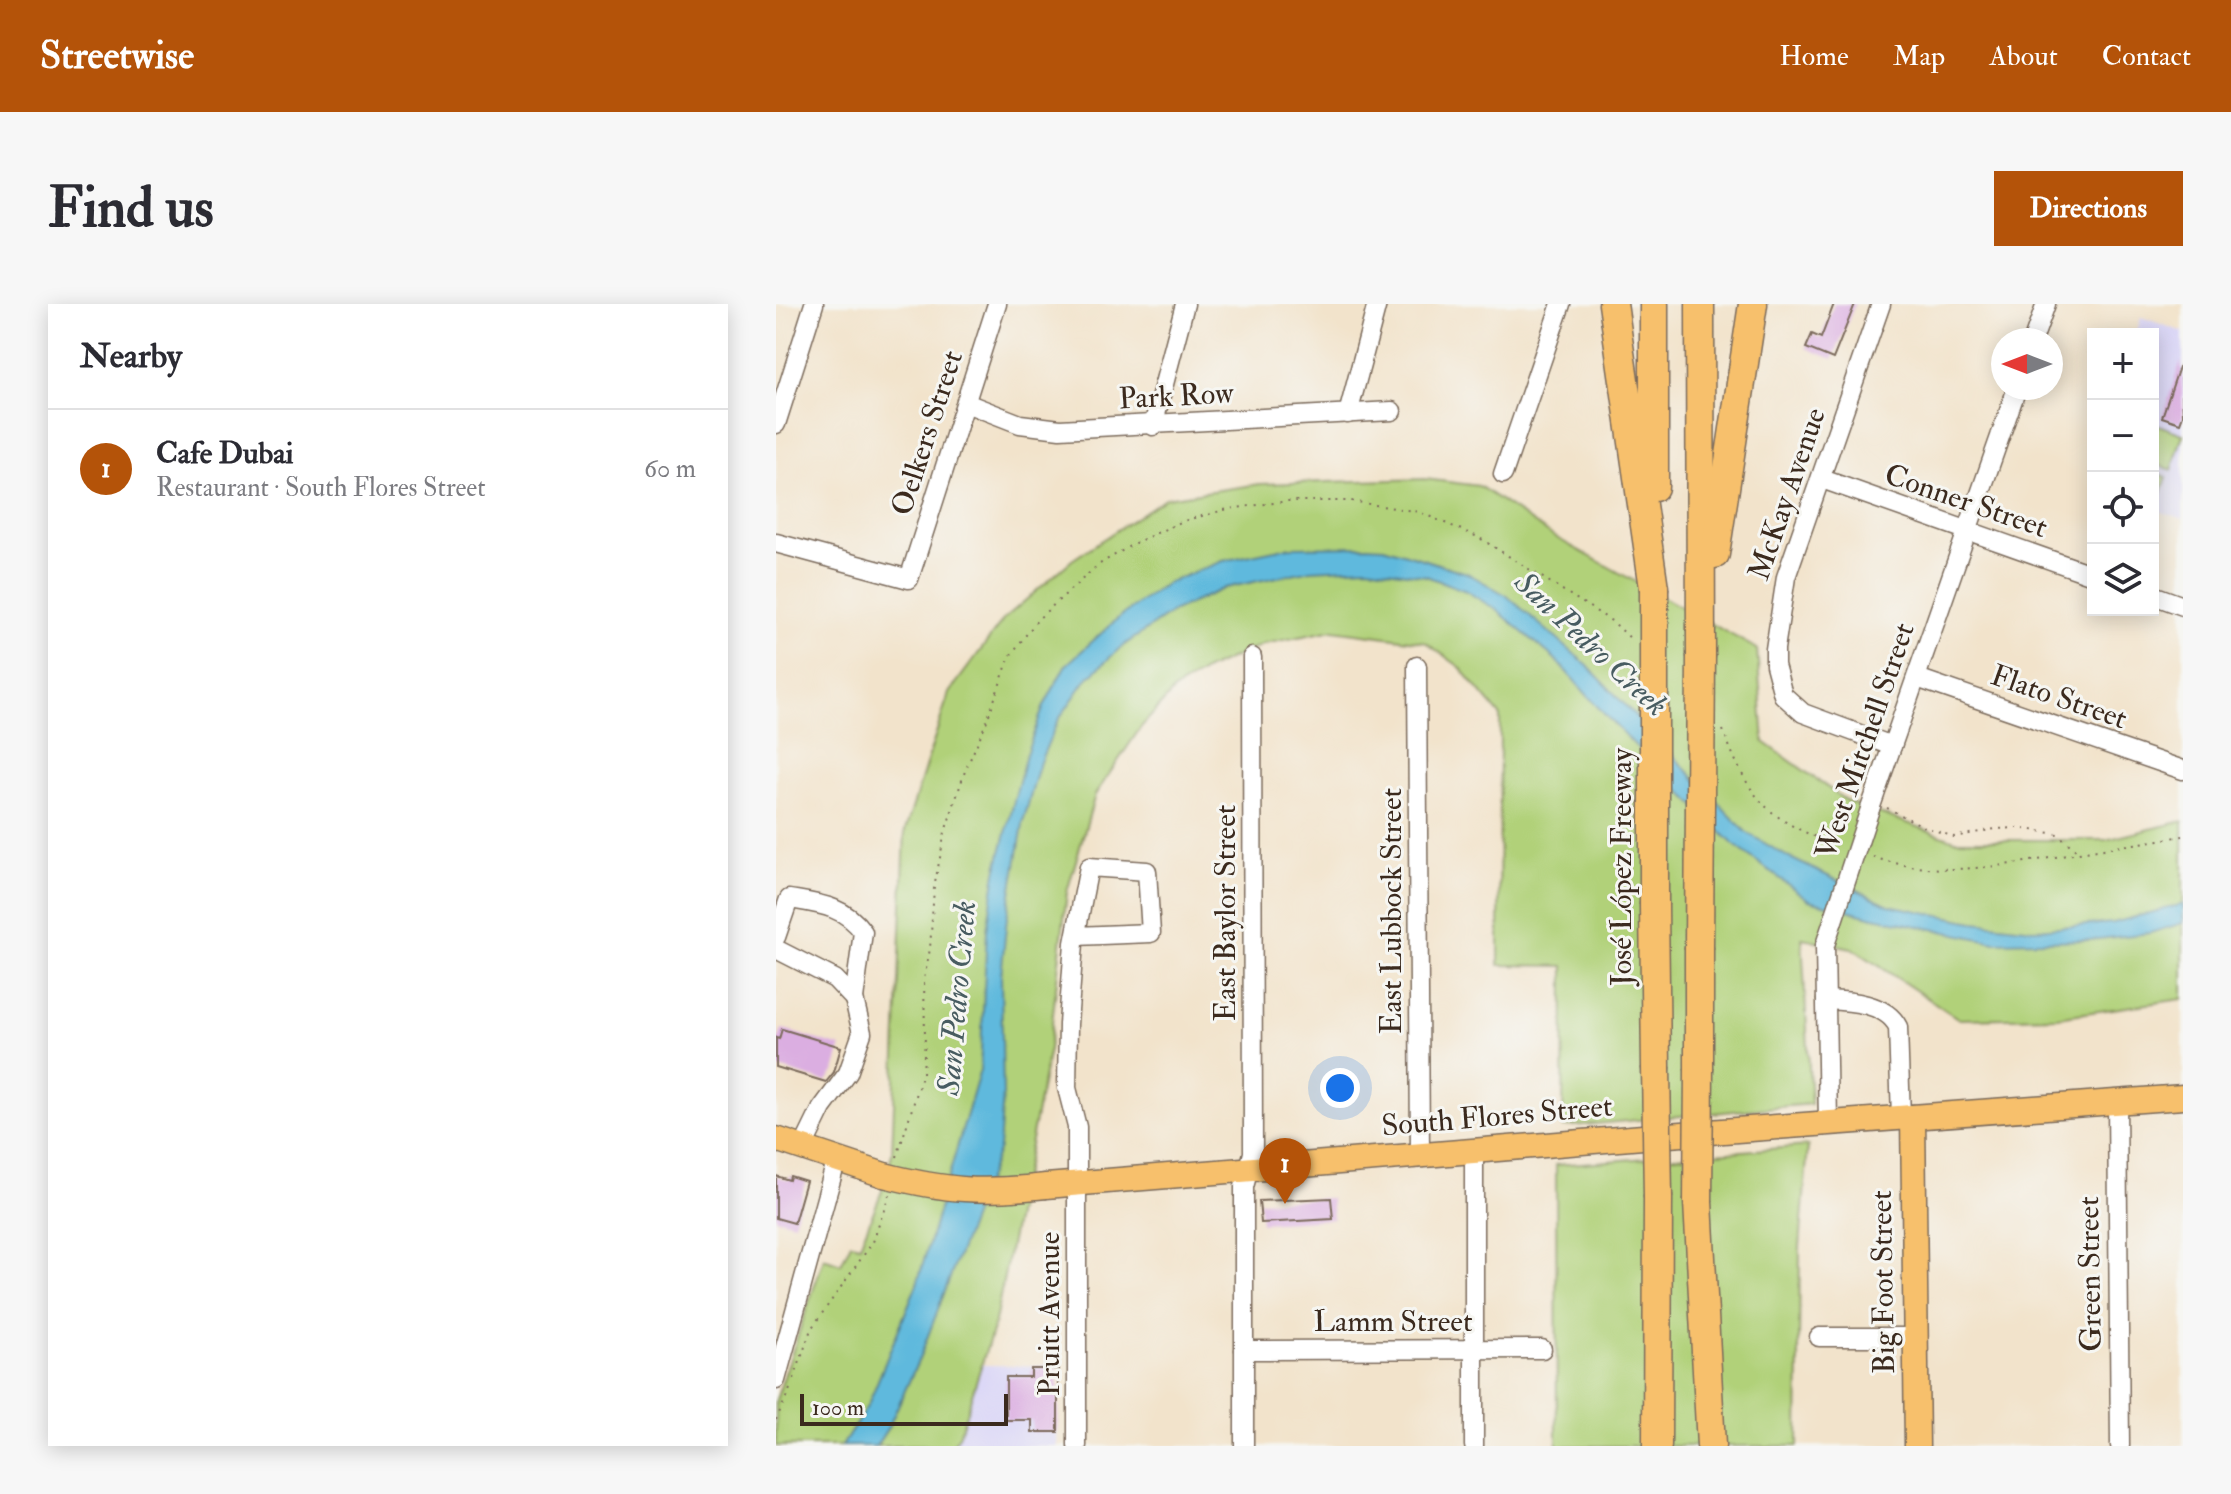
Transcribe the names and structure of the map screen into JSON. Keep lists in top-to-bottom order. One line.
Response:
{"streets":{"highway":["José López Freeway"],"main road":["South Flores Street","Big Foot Street"],"street":["Park Row","Oelkers Street","McKay Avenue","Conner Street","Flato Street","West Mitchell Street","East Lubbock Street","East Baylor Street","Green Street","Pruitt Avenue","Lamm Street"]},"crossings":[["Park Row","Oelkers Street"],["McKay Avenue","Conner Street"],["McKay Avenue","West Mitchell Street"],["Conner Street","West Mitchell Street"],["Flato Street","West Mitchell Street"],["West Mitchell Street","South Flores Street"],["East Lubbock Street","South Flores Street"],["East Baylor Street","South Flores Street"],["East Baylor Street","Lamm Street"],["South Flores Street","Green Street"],["South Flores Street","Big Foot Street"],["South Flores Street","Pruitt Avenue"]],"water":["San Pedro Creek"],"scale_bar":"100 m","north":"left","page":{"header":"Streetwise","nav":["Home","Map","About","Contact"],"buttons":"Directions","title":"Find us","heading":"Nearby","map_buttons":["+","−"],"list":[{"mark":"1","name":"Cafe Dubai","note":"Restaurant · South Flores Street","value":"60 m"}],"pins":"1","scale":"100 m"}}
